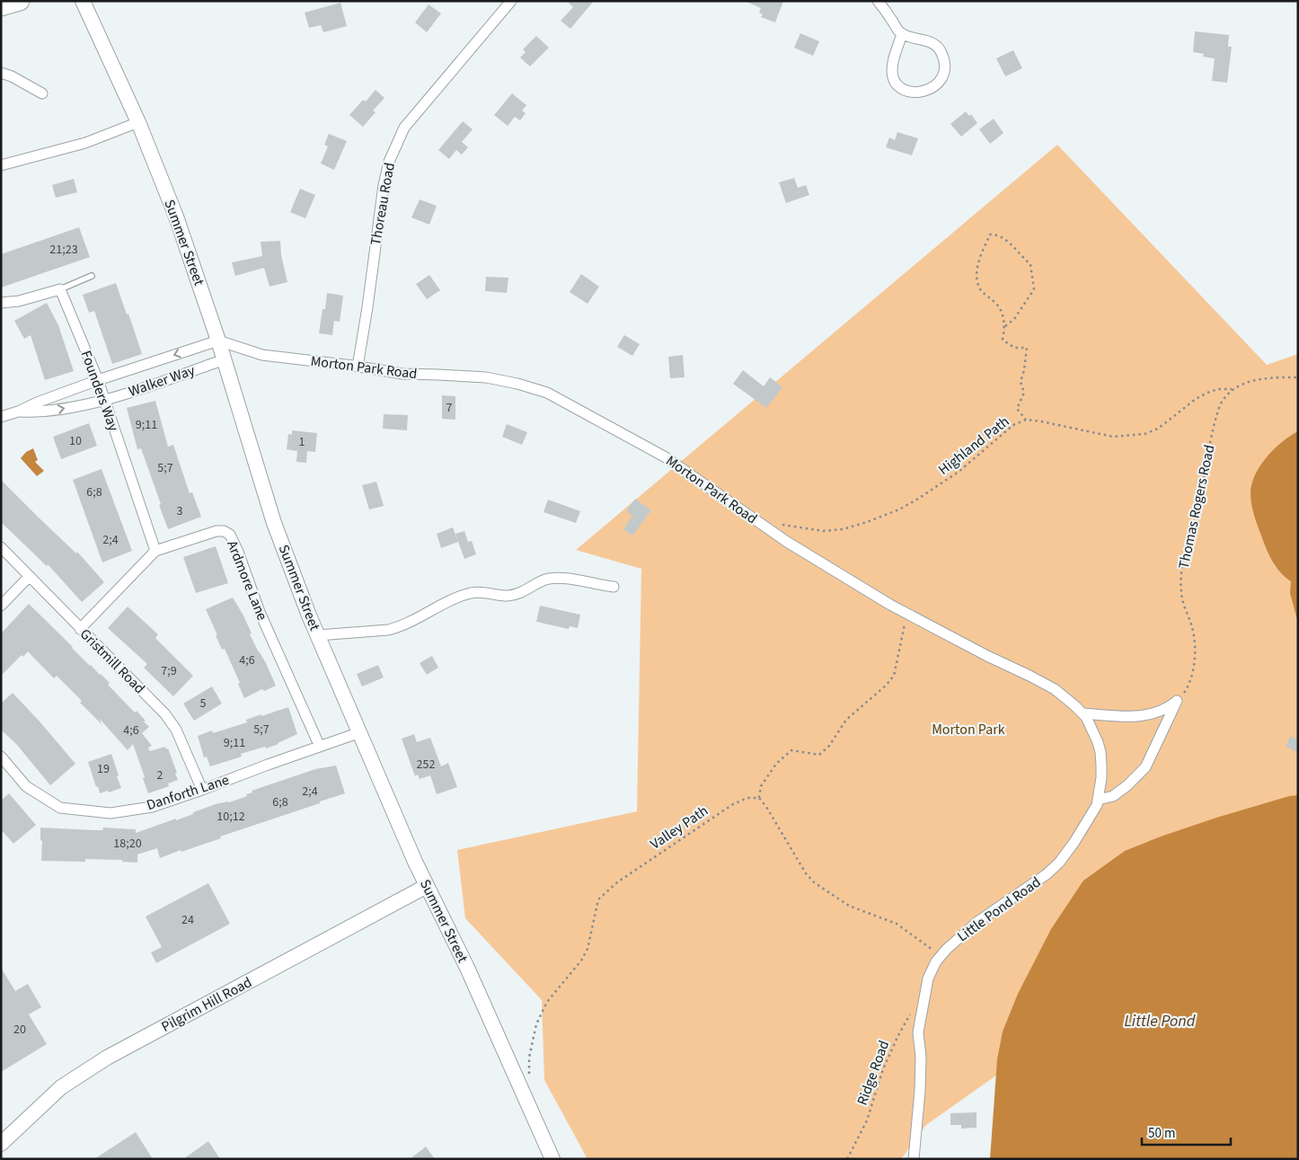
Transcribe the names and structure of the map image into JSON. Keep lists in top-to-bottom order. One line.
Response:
{"streets":{"main road":["Summer Street","Pilgrim Hill Road"],"street":["Thoreau Road","Morton Park Road","Walker Way","Founders Way","Ardmore Lane","Gristmill Road","Danforth Lane","Little Pond Road"],"path":["Highland Path","Thomas Rogers Road","Valley Path","Ridge Road"]},"crossings":[["Thoreau Road","Morton Park Road"],["Summer Street","Morton Park Road"],["Summer Street","Walker Way"],["Summer Street","Danforth Lane"],["Summer Street","Pilgrim Hill Road"],["Morton Park Road","Walker Way"],["Morton Park Road","Little Pond Road"],["Walker Way","Founders Way"],["Founders Way","Ardmore Lane"],["Highland Path","Thomas Rogers Road"],["Ardmore Lane","Gristmill Road"],["Ardmore Lane","Danforth Lane"],["Gristmill Road","Danforth Lane"],["Little Pond Road","Ridge Road"]],"water":["Little Pond"],"parks":["Morton Park"],"house_numbers":["21;23","7","9;11","10","1","5;7","6;8","3","2;4","4;6","7;9","5","5;7","4;6","9;11","252","19","2","2;4","6;8","10;12","18;20","24","20"],"scale_bar":"50 m"}
